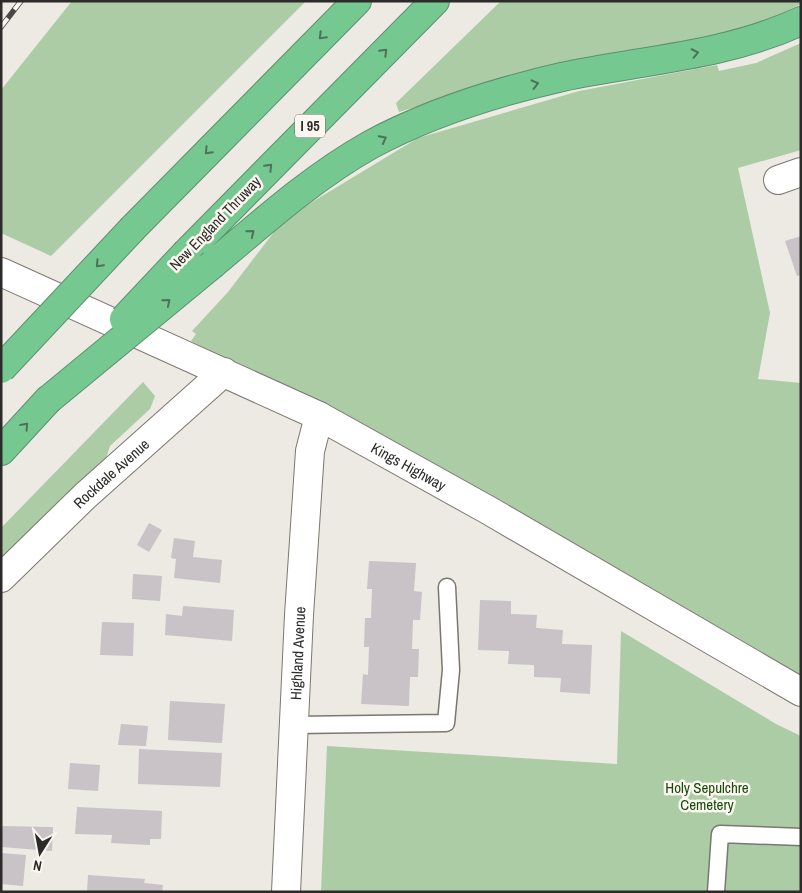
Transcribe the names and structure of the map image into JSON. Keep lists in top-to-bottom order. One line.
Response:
{"streets":{"highway":["I 95","New England Thruway"],"street":["Kings Highway","Rockdale Avenue","Highland Avenue"]},"crossings":[["Kings Highway","Rockdale Avenue"],["Kings Highway","Highland Avenue"]],"parks":["Holy Sepulchre Cemetery"],"north":"bottom"}
